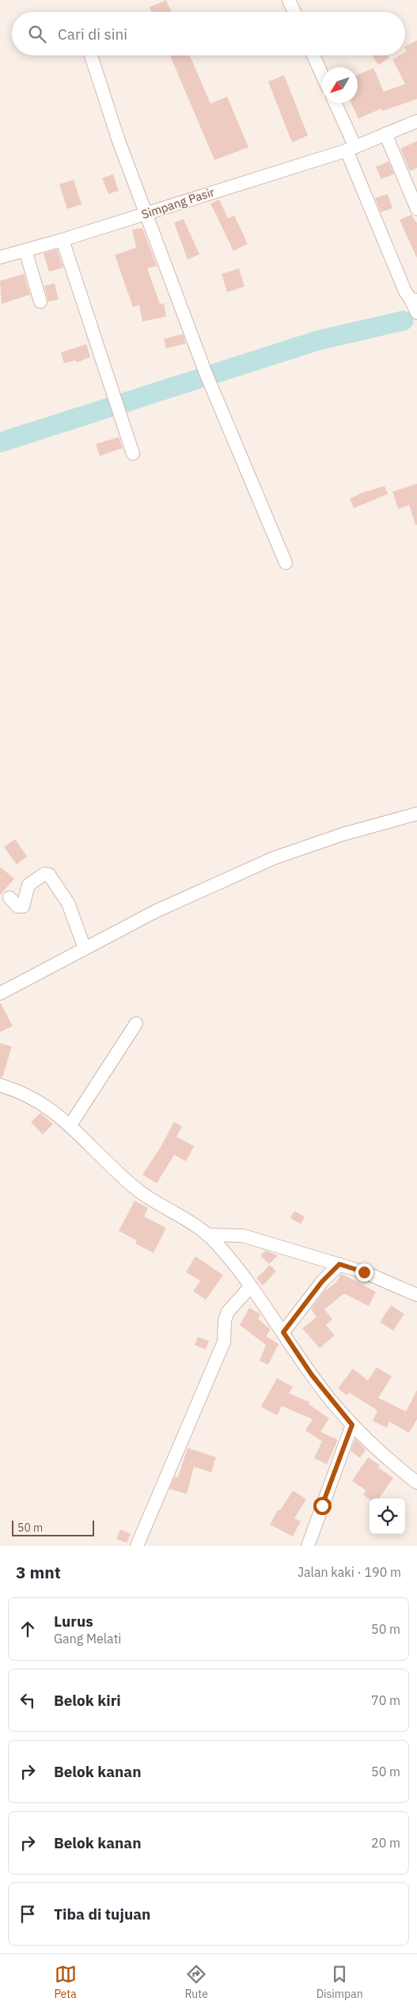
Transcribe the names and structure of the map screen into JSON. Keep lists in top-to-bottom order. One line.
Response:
{"streets":{"street":["Simpang Pasir"]},"scale_bar":"50 m","north":"bottom left","page":{"search":"Cari di sini","scale":"50 m","heading":["3 mnt","Jalan kaki · 190 m"],"list":[["Lurus","Gang Melati","50 m"],["Belok kiri","70 m"],["Belok kanan","50 m"],["Belok kanan","20 m"],"Tiba di tujuan"],"nav":["Peta","Rute","Disimpan"]}}
